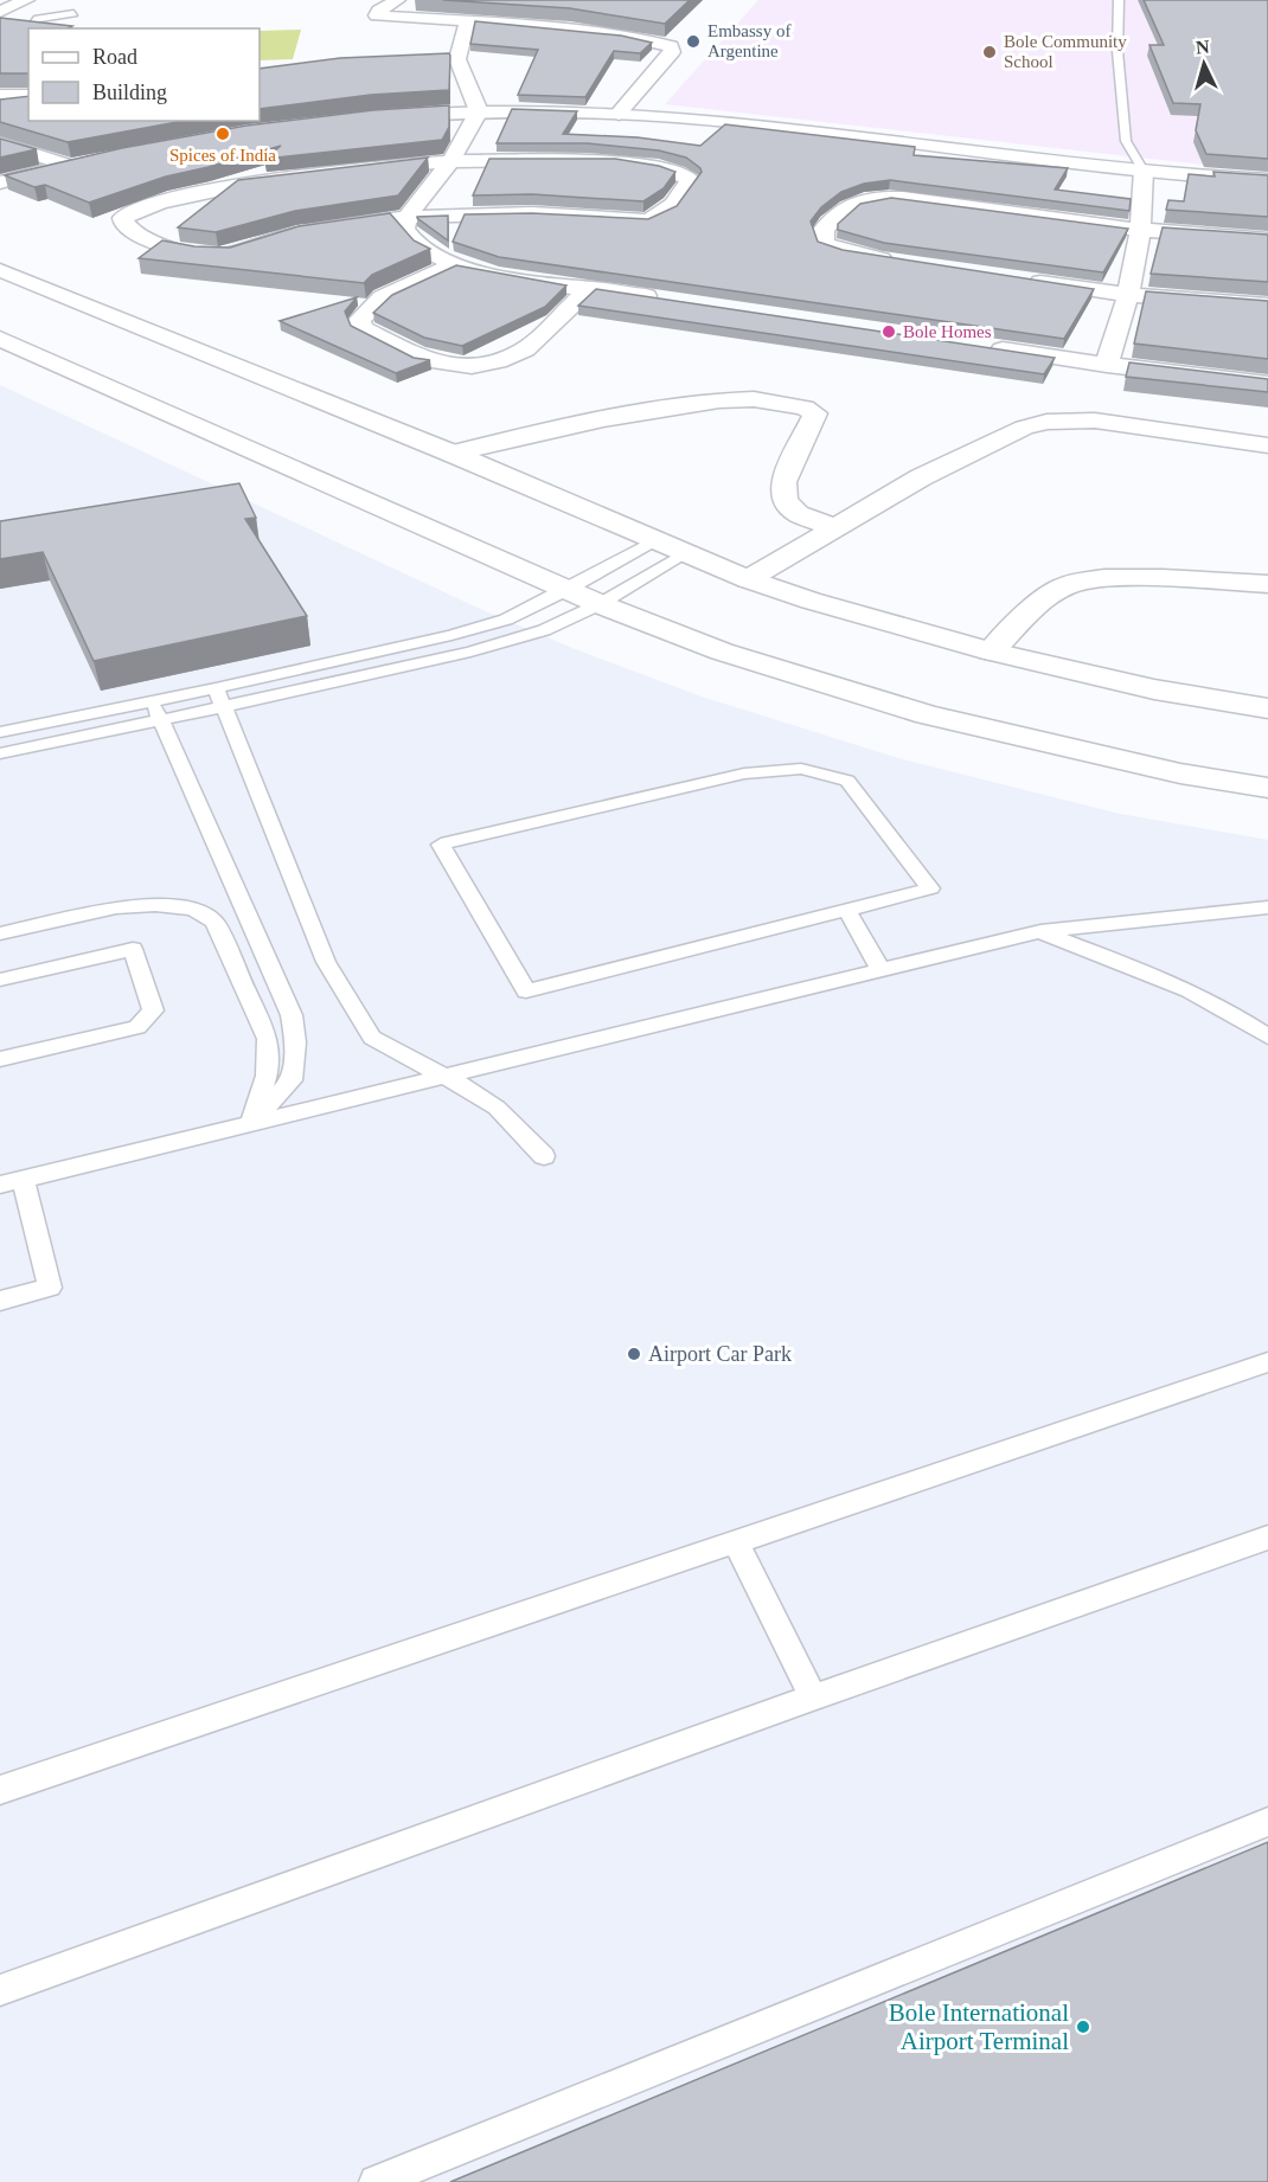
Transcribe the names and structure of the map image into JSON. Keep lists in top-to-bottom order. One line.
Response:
{"places":["Embassy of Argentine","Bole Community School","Spices of India","Bole Homes","Airport Car Park","Bole International Airport Terminal"],"legend":["Road","Building"],"north":"top"}
